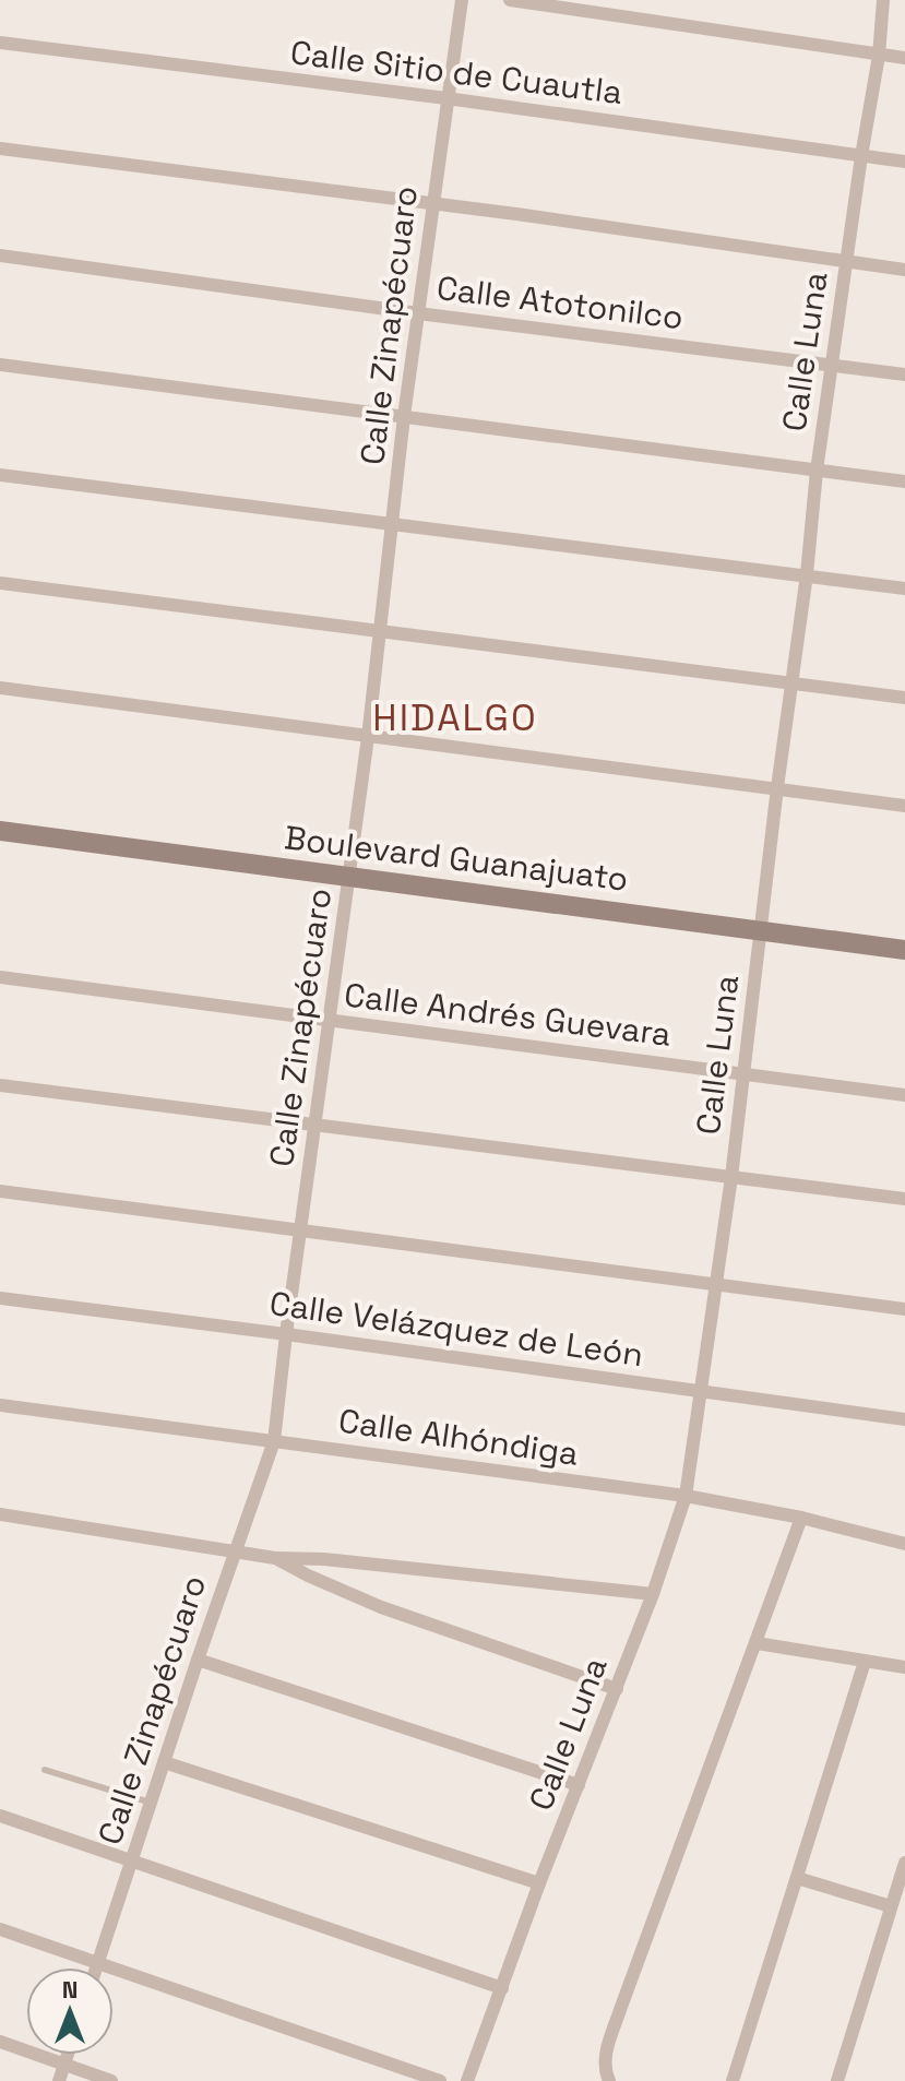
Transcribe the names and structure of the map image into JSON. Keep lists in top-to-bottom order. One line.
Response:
{"streets":{"street":["Calle Sitio de Cuautla","Calle Atotonilco","Calle Zinapécuaro","Calle Luna","Boulevard Guanajuato","Calle Andrés Guevara","Calle Velázquez de León","Calle Alhóndiga"]},"crossings":[["Calle Sitio de Cuautla","Calle Zinapécuaro"],["Calle Sitio de Cuautla","Calle Luna"],["Calle Atotonilco","Calle Zinapécuaro"],["Calle Atotonilco","Calle Luna"],["Calle Zinapécuaro","Boulevard Guanajuato"],["Calle Zinapécuaro","Calle Andrés Guevara"],["Calle Zinapécuaro","Calle Velázquez de León"],["Calle Zinapécuaro","Calle Alhóndiga"],["Calle Luna","Boulevard Guanajuato"],["Calle Luna","Calle Andrés Guevara"],["Calle Luna","Calle Velázquez de León"],["Calle Luna","Calle Alhóndiga"]],"districts":["HIDALGO"],"north":"top"}
